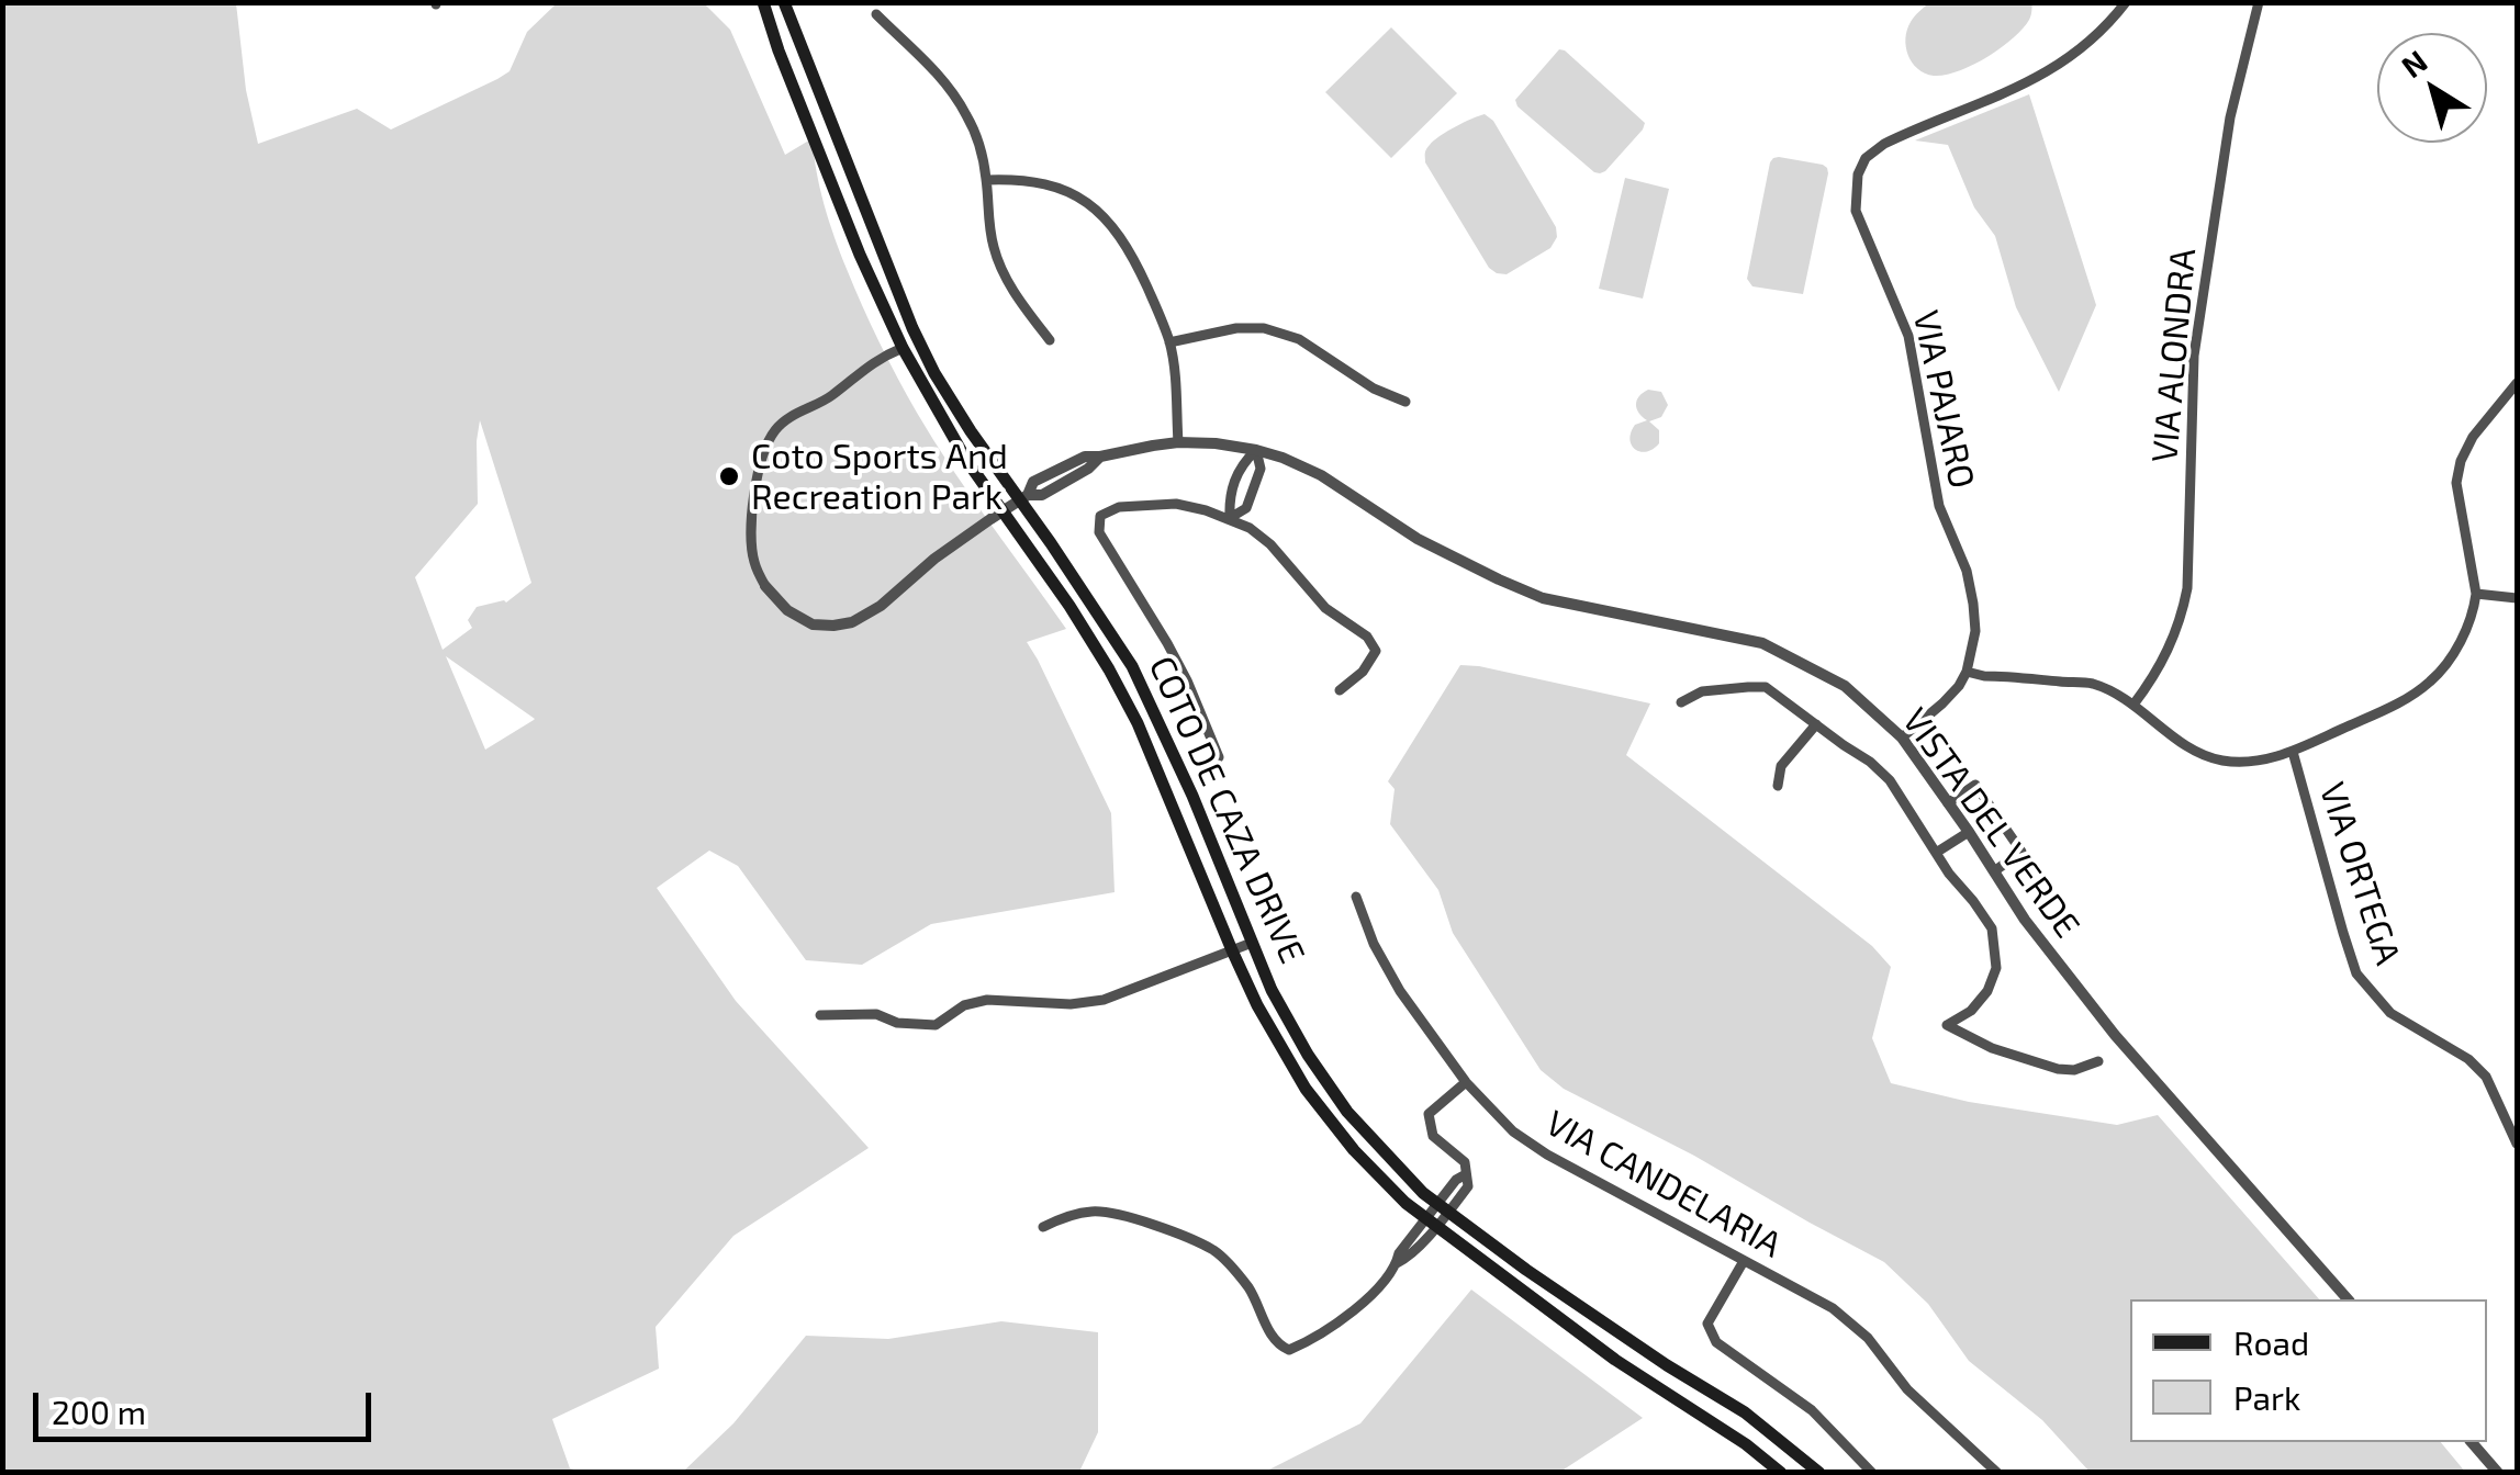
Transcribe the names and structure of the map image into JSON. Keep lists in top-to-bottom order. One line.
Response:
{"streets":{"main road":["COTO DE CAZA DRIVE"],"street":["VIA ALONDRA","VIA PAJARO","VISTA DEL VERDE","VIA ORTEGA","VIA CANDELARIA"]},"crossings":[["COTO DE CAZA DRIVE","VISTA DEL VERDE"]],"places":["Coto Sports And Recreation Park"],"legend":["Road","Park"],"scale_bar":"200 m","north":"top left"}
